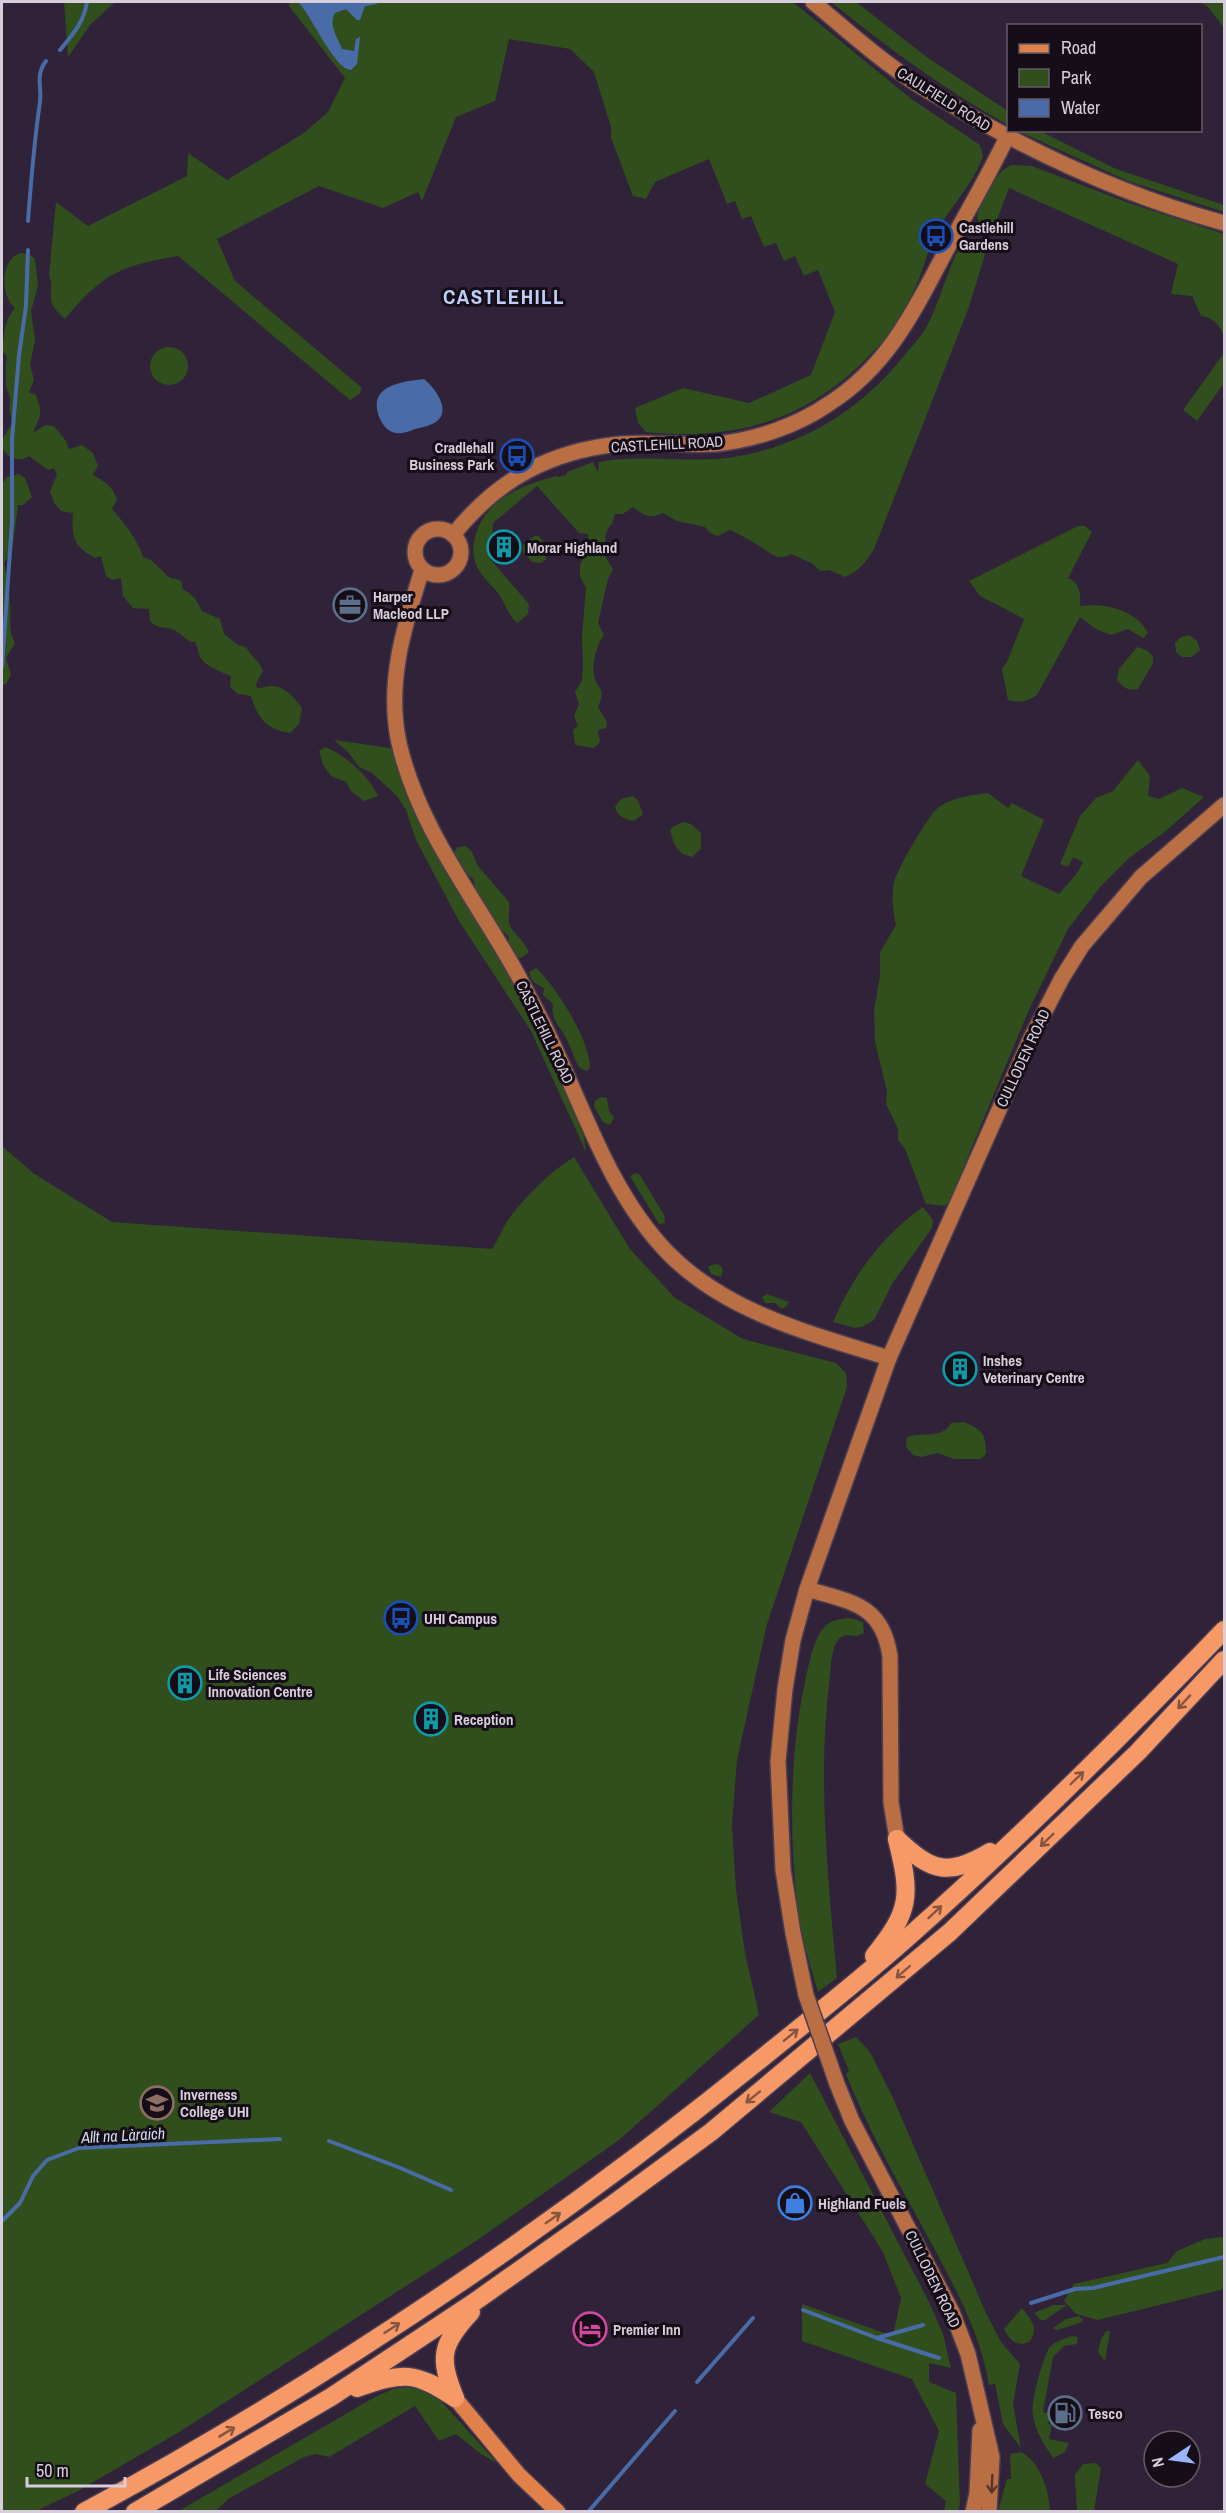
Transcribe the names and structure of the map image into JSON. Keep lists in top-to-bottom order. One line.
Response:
{"streets":{"street":["CAULFIELD ROAD","CASTLEHILL ROAD","CULLODEN ROAD"]},"crossings":[["CAULFIELD ROAD","CASTLEHILL ROAD"],["CASTLEHILL ROAD","CULLODEN ROAD"]],"districts":["CASTLEHILL"],"water":["Allt na Làraich"],"places":{"bus stop":["Castlehill Gardens","Cradlehall Business Park","UHI Campus"],"building":["Morar Highland","Inshes Veterinary Centre","Life Sciences Innovation Centre","Reception"],"office":["Harper Macleod LLP"],"school or university":["Inverness College UHI"],"shop":["Highland Fuels"],"hotel":["Premier Inn"],"fuel station":["Tesco"]},"legend":["Road","Park","Water"],"scale_bar":"50 m","north":"left"}
